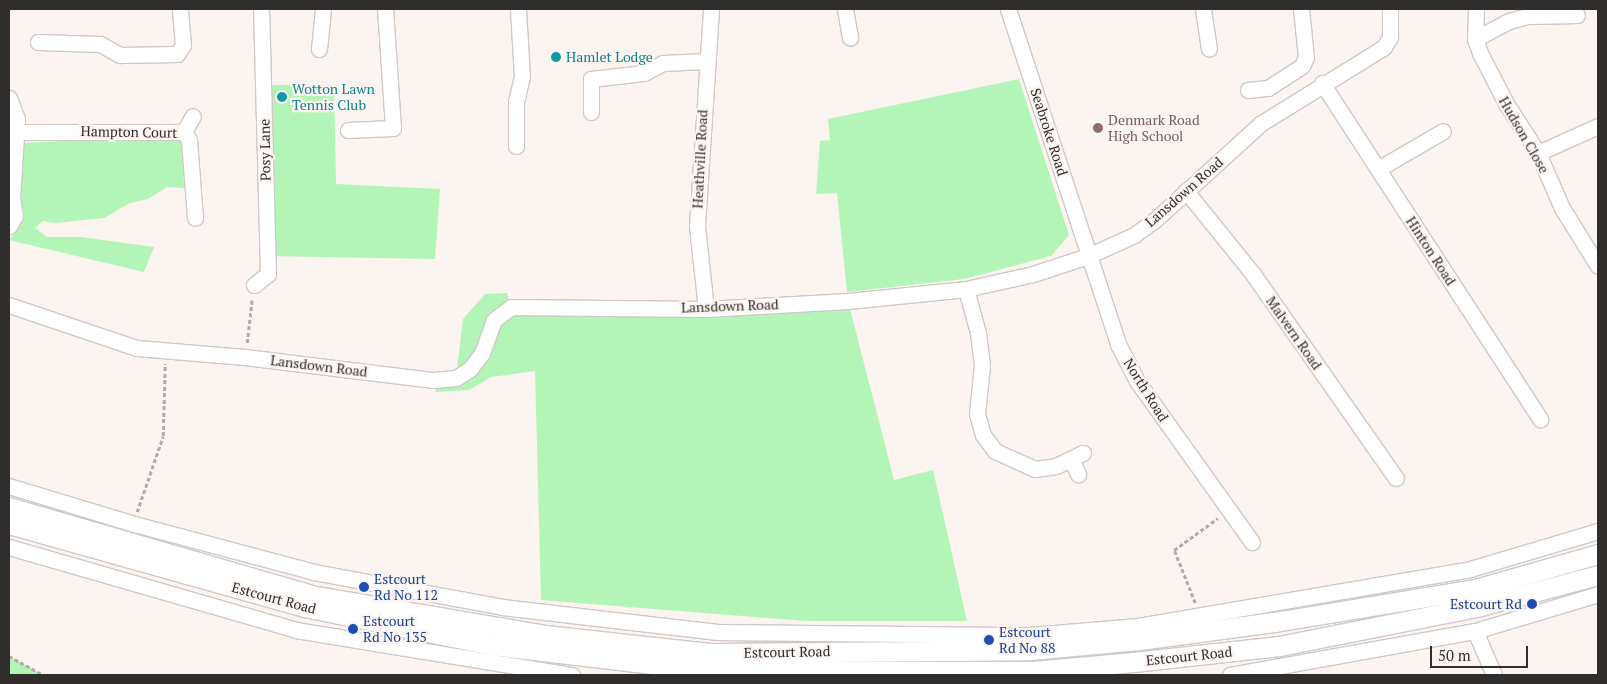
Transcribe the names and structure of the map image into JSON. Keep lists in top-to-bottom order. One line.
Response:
{"streets":{"main road":["Estcourt Road"],"street":["Hampton Court","Seabroke Road","Hudson Close","Posy Lane","Heathville Road","Lansdown Road","Hinton Road","Malvern Road","North Road"]},"crossings":[["Seabroke Road","Lansdown Road"],["Seabroke Road","North Road"],["Heathville Road","Lansdown Road"],["Lansdown Road","Hinton Road"],["Lansdown Road","Malvern Road"],["Lansdown Road","North Road"]],"places":["Hamlet Lodge","Wotton Lawn Tennis Club","Denmark Road High School","Estcourt Rd No 112","Estcourt Rd","Estcourt Rd No 135","Estcourt Rd No 88"],"scale_bar":"50 m"}
